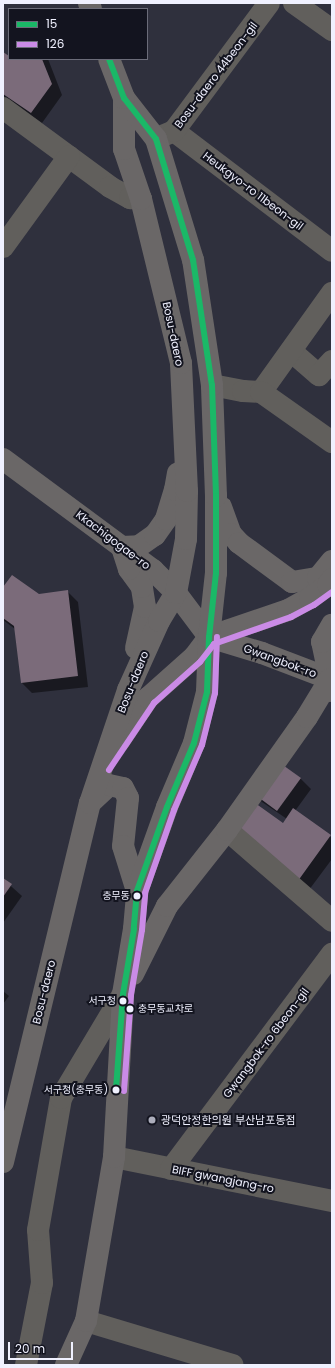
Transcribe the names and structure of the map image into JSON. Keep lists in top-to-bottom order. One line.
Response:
{"streets":{"main road":["Bosu-daero","Kkachigogae-ro","Gwangbok-ro"],"street":["Bosu-daero 44beon-gil","Heukgyo-ro 11beon-gil","Gwangbok-ro 6beon-gil","BIFF gwangjang-ro"]},"crossings":[["Bosu-daero 44beon-gil","Heukgyo-ro 11beon-gil"],["Bosu-daero 44beon-gil","Bosu-daero"],["Heukgyo-ro 11beon-gil","Bosu-daero"],["Bosu-daero","Kkachigogae-ro"],["Bosu-daero","Gwangbok-ro"],["Bosu-daero","BIFF gwangjang-ro"],["Kkachigogae-ro","Gwangbok-ro"],["Gwangbok-ro 6beon-gil","BIFF gwangjang-ro"]],"places":["충무동","서구청","충무동교차로","서구청(충무동)","광덕안정한의원 부산남포동점"],"lines":["transit line 15","transit line 126"],"legend":["15","126"],"scale_bar":"20 m"}
